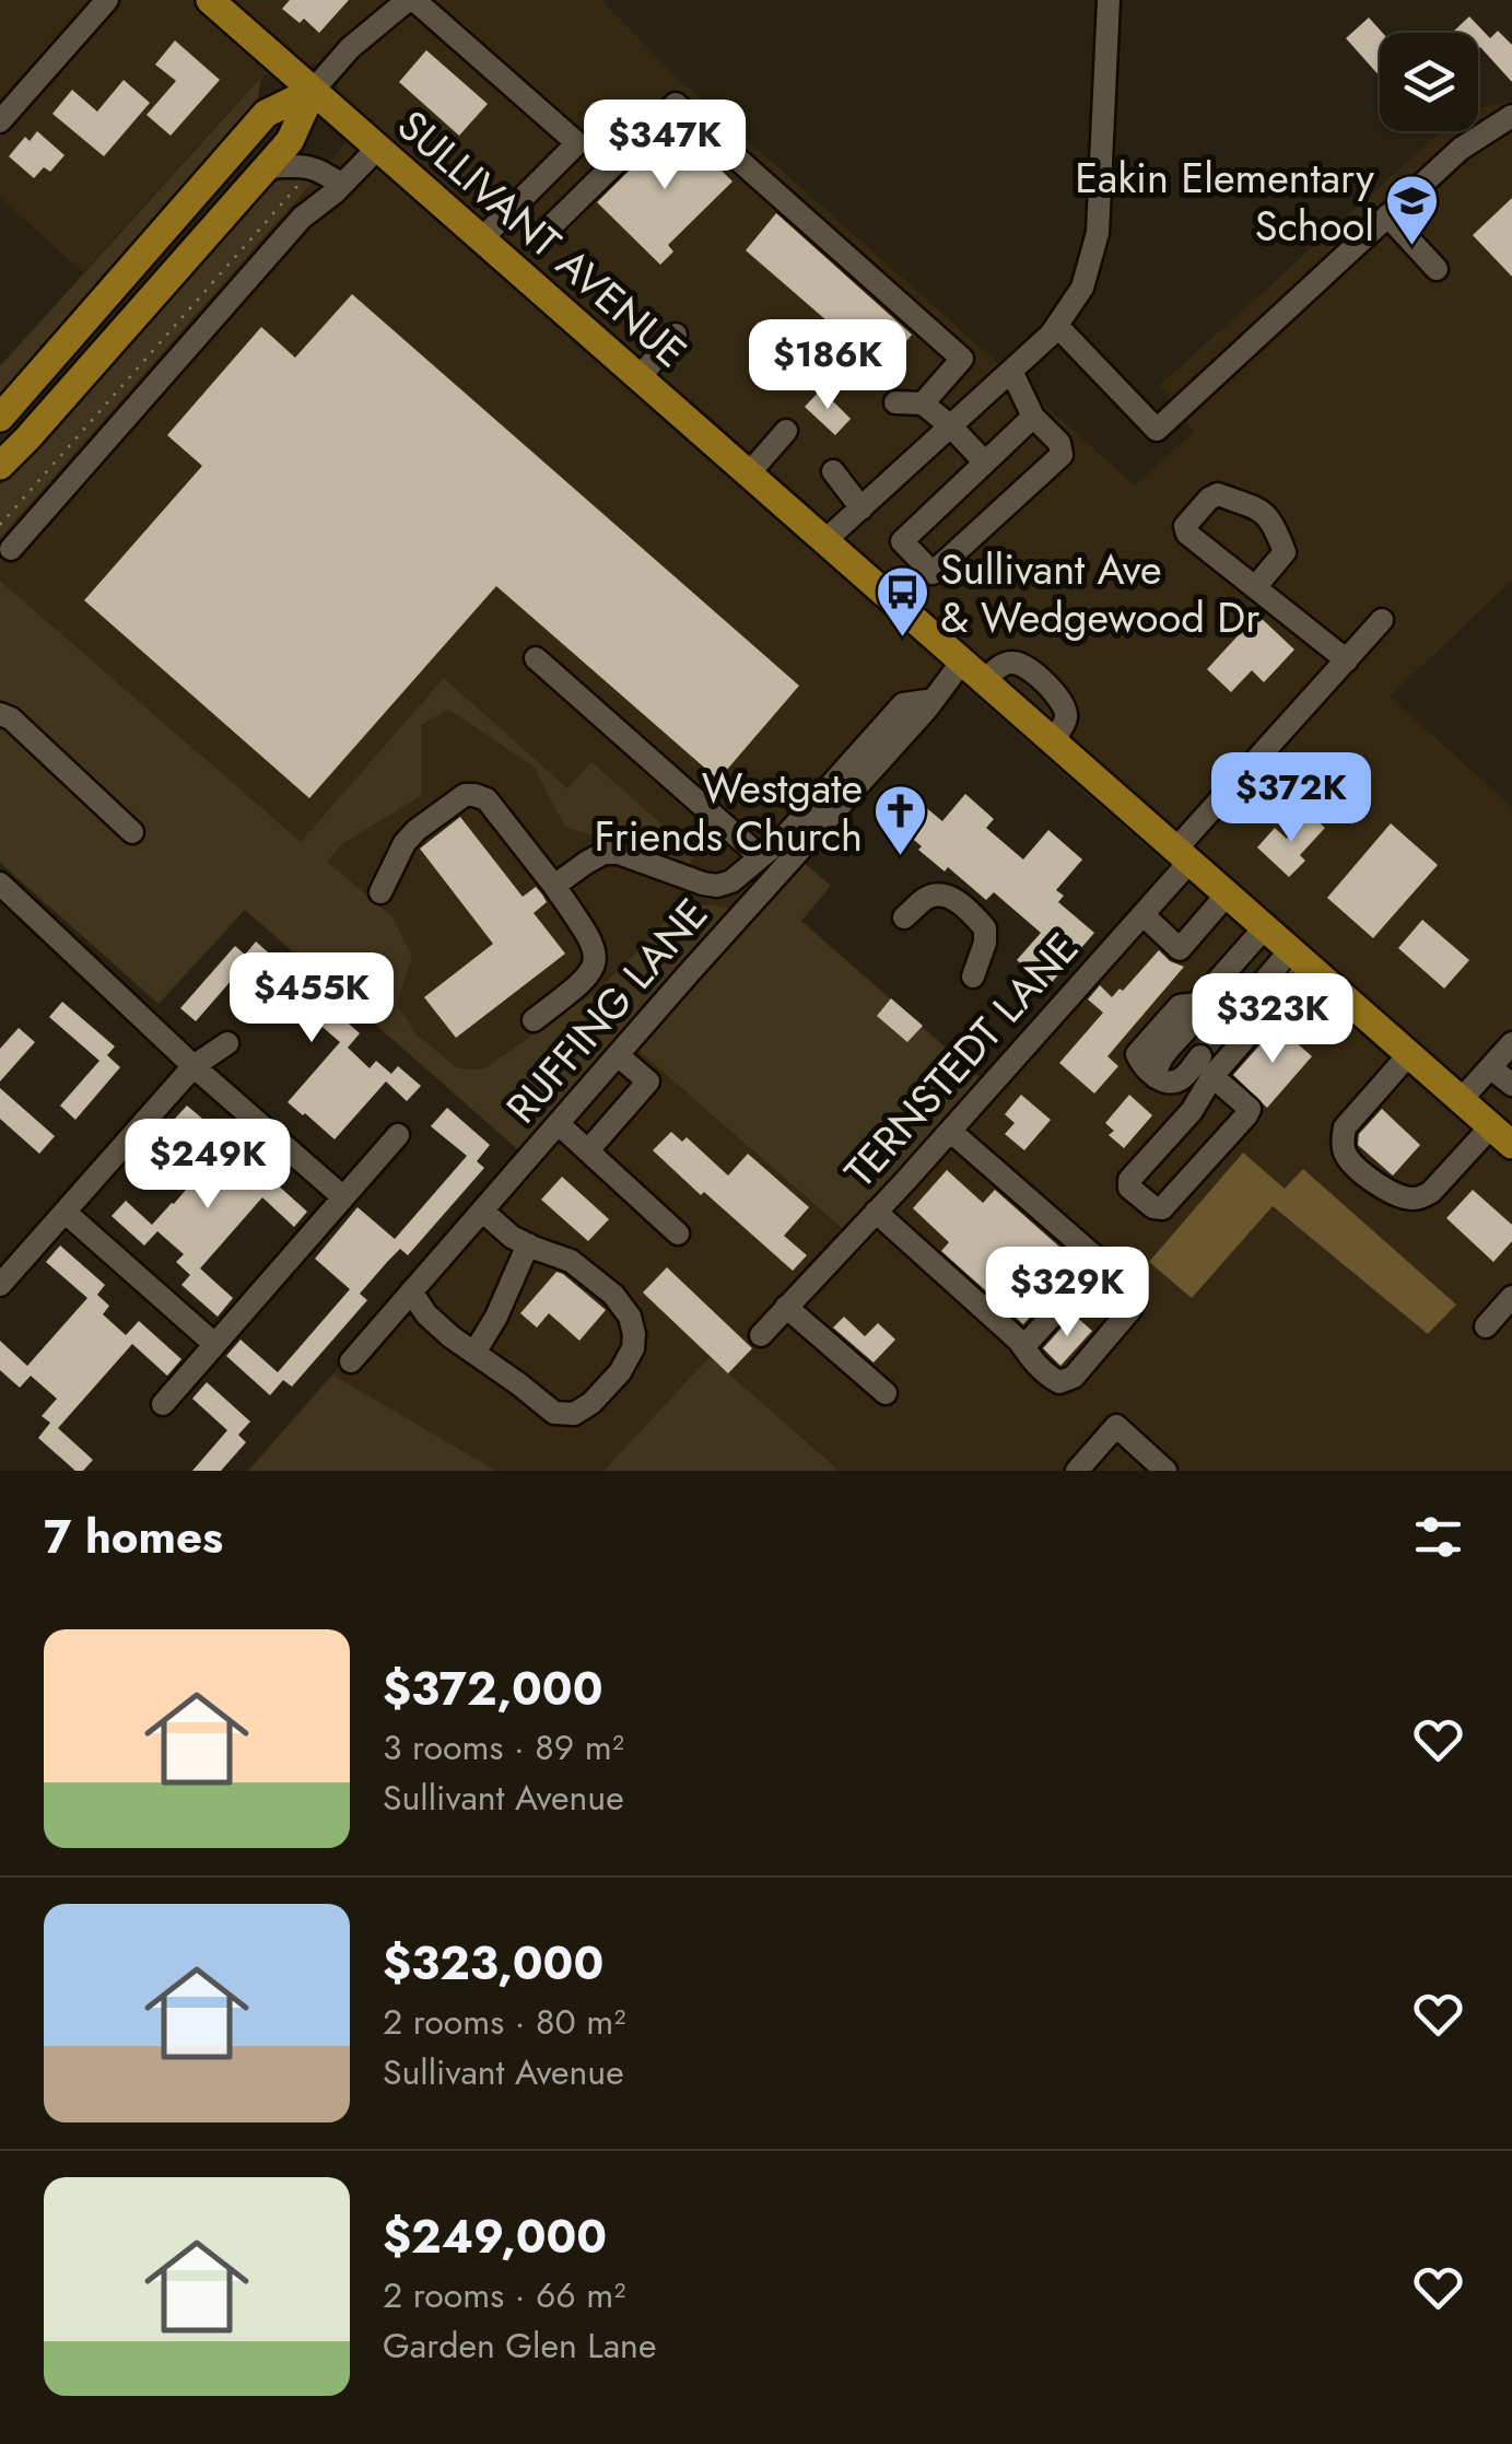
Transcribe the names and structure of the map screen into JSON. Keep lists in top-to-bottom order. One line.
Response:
{"streets":{"main road":["SULLIVANT AVENUE"],"street":["RUFFING LANE","TERNSTEDT LANE"]},"crossings":[["SULLIVANT AVENUE","RUFFING LANE"],["SULLIVANT AVENUE","TERNSTEDT LANE"]],"places":{"school or university":["Eakin Elementary School"],"bus stop":["Sullivant Ave & Wedgewood Dr"],"church":["Westgate Friends Church"]},"page":{"price":["$347K","$186K","$372K","$455K","$323K","$249K","$329K"],"heading":"7 homes","list":[{"name":"$372,000","note":"3 rooms · 89 m² · Sullivant Avenue"},{"name":"$323,000","note":"2 rooms · 80 m² · Sullivant Avenue"},{"name":"$249,000","note":"2 rooms · 66 m² · Garden Glen Lane"}]}}
